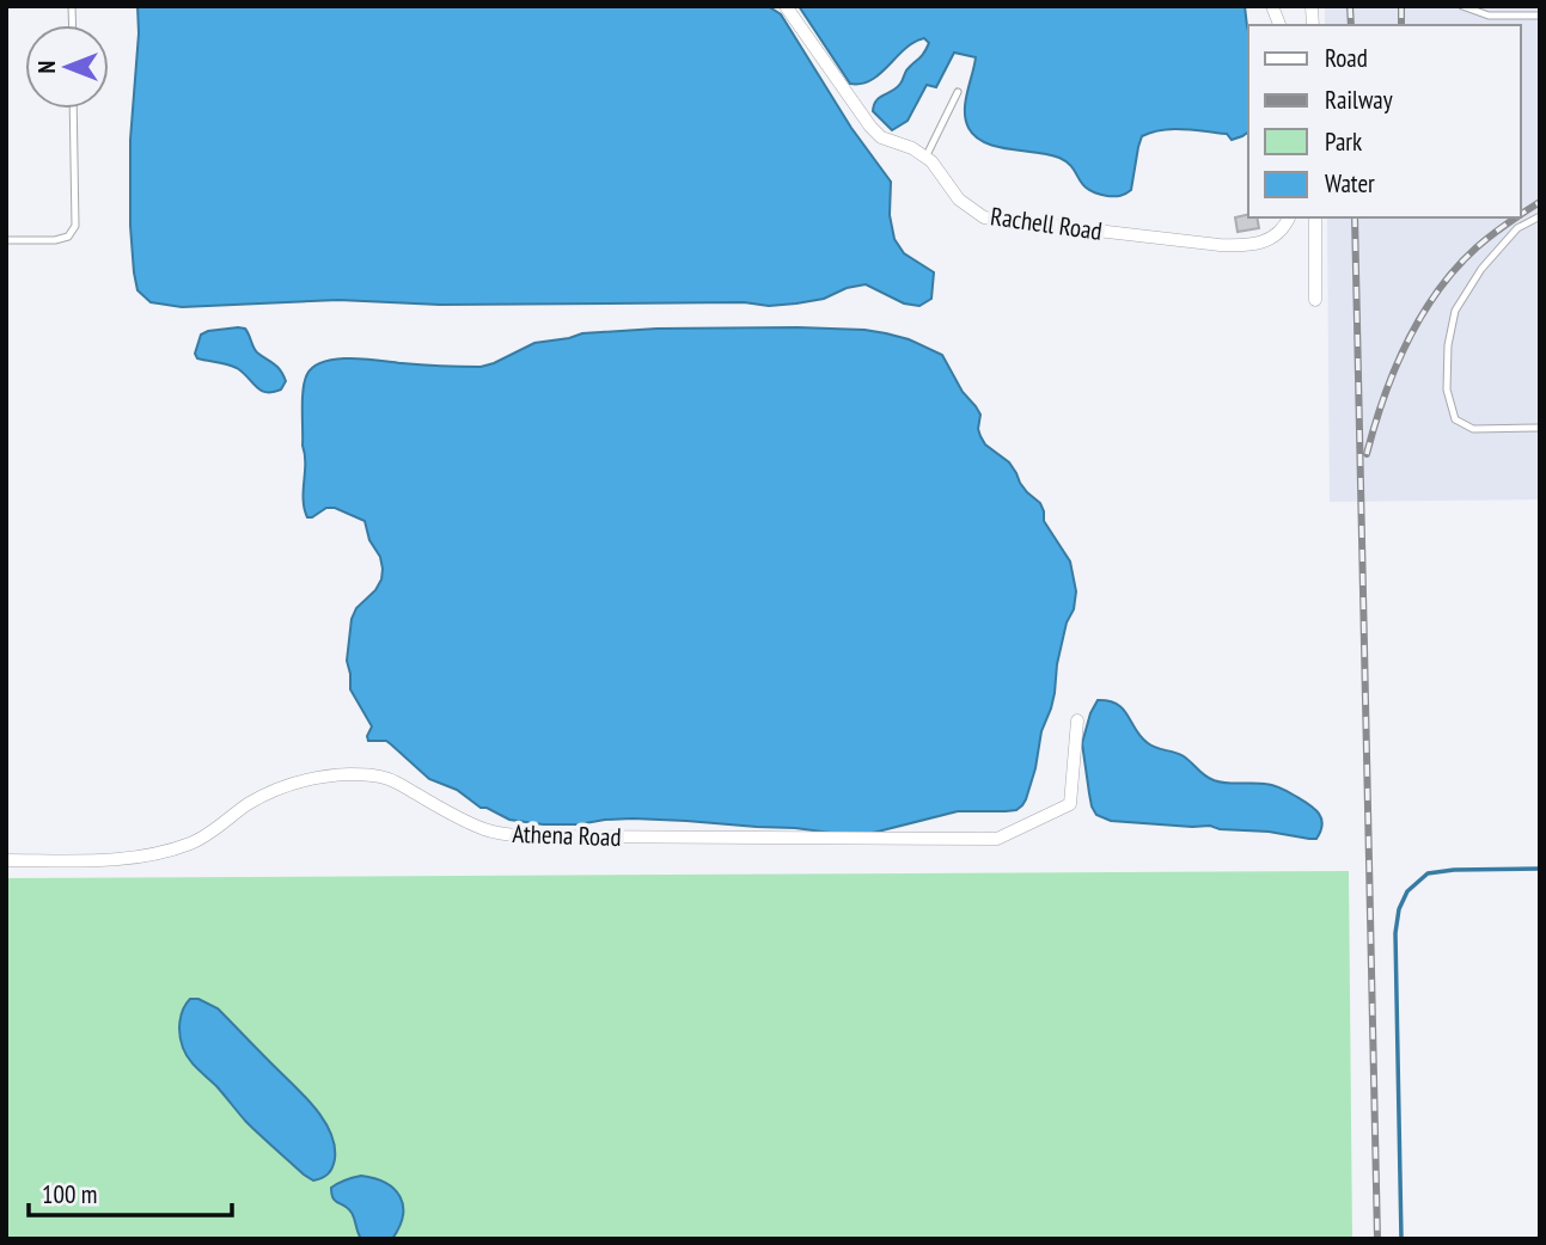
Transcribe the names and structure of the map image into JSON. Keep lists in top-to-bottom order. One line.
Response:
{"streets":{"street":["Rachell Road","Athena Road"]},"legend":["Road","Railway","Park","Water"],"scale_bar":"100 m","north":"left"}
